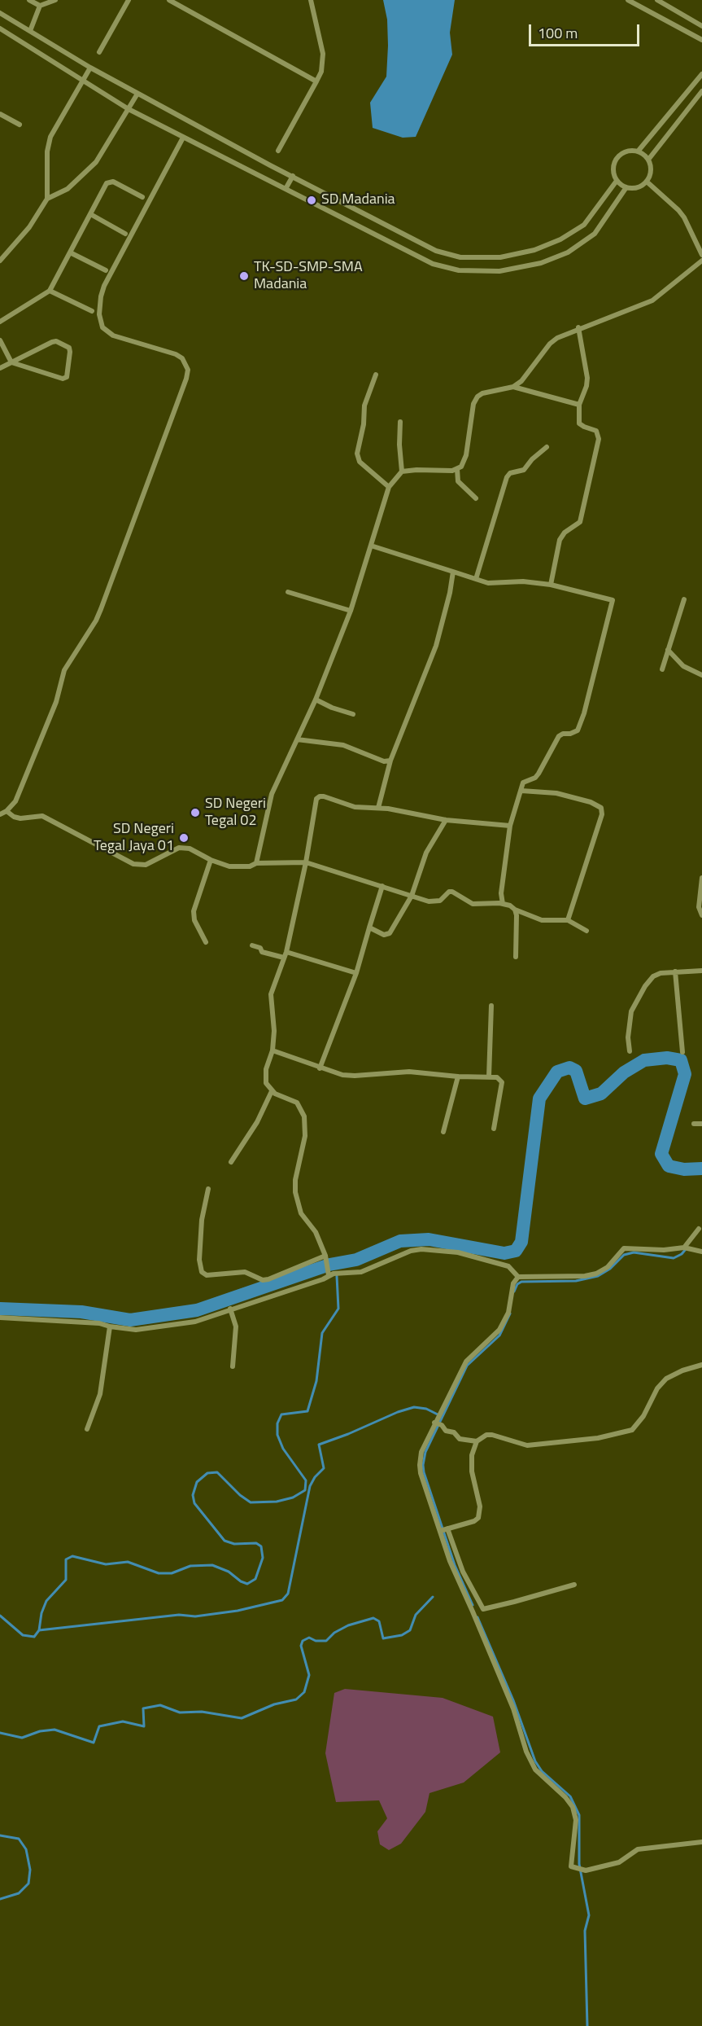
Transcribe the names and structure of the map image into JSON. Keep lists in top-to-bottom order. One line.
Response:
{"places":["SD Madania","TK-SD-SMP-SMA Madania","SD Negeri Tegal 02","SD Negeri Tegal Jaya 01"],"scale_bar":"100 m"}
